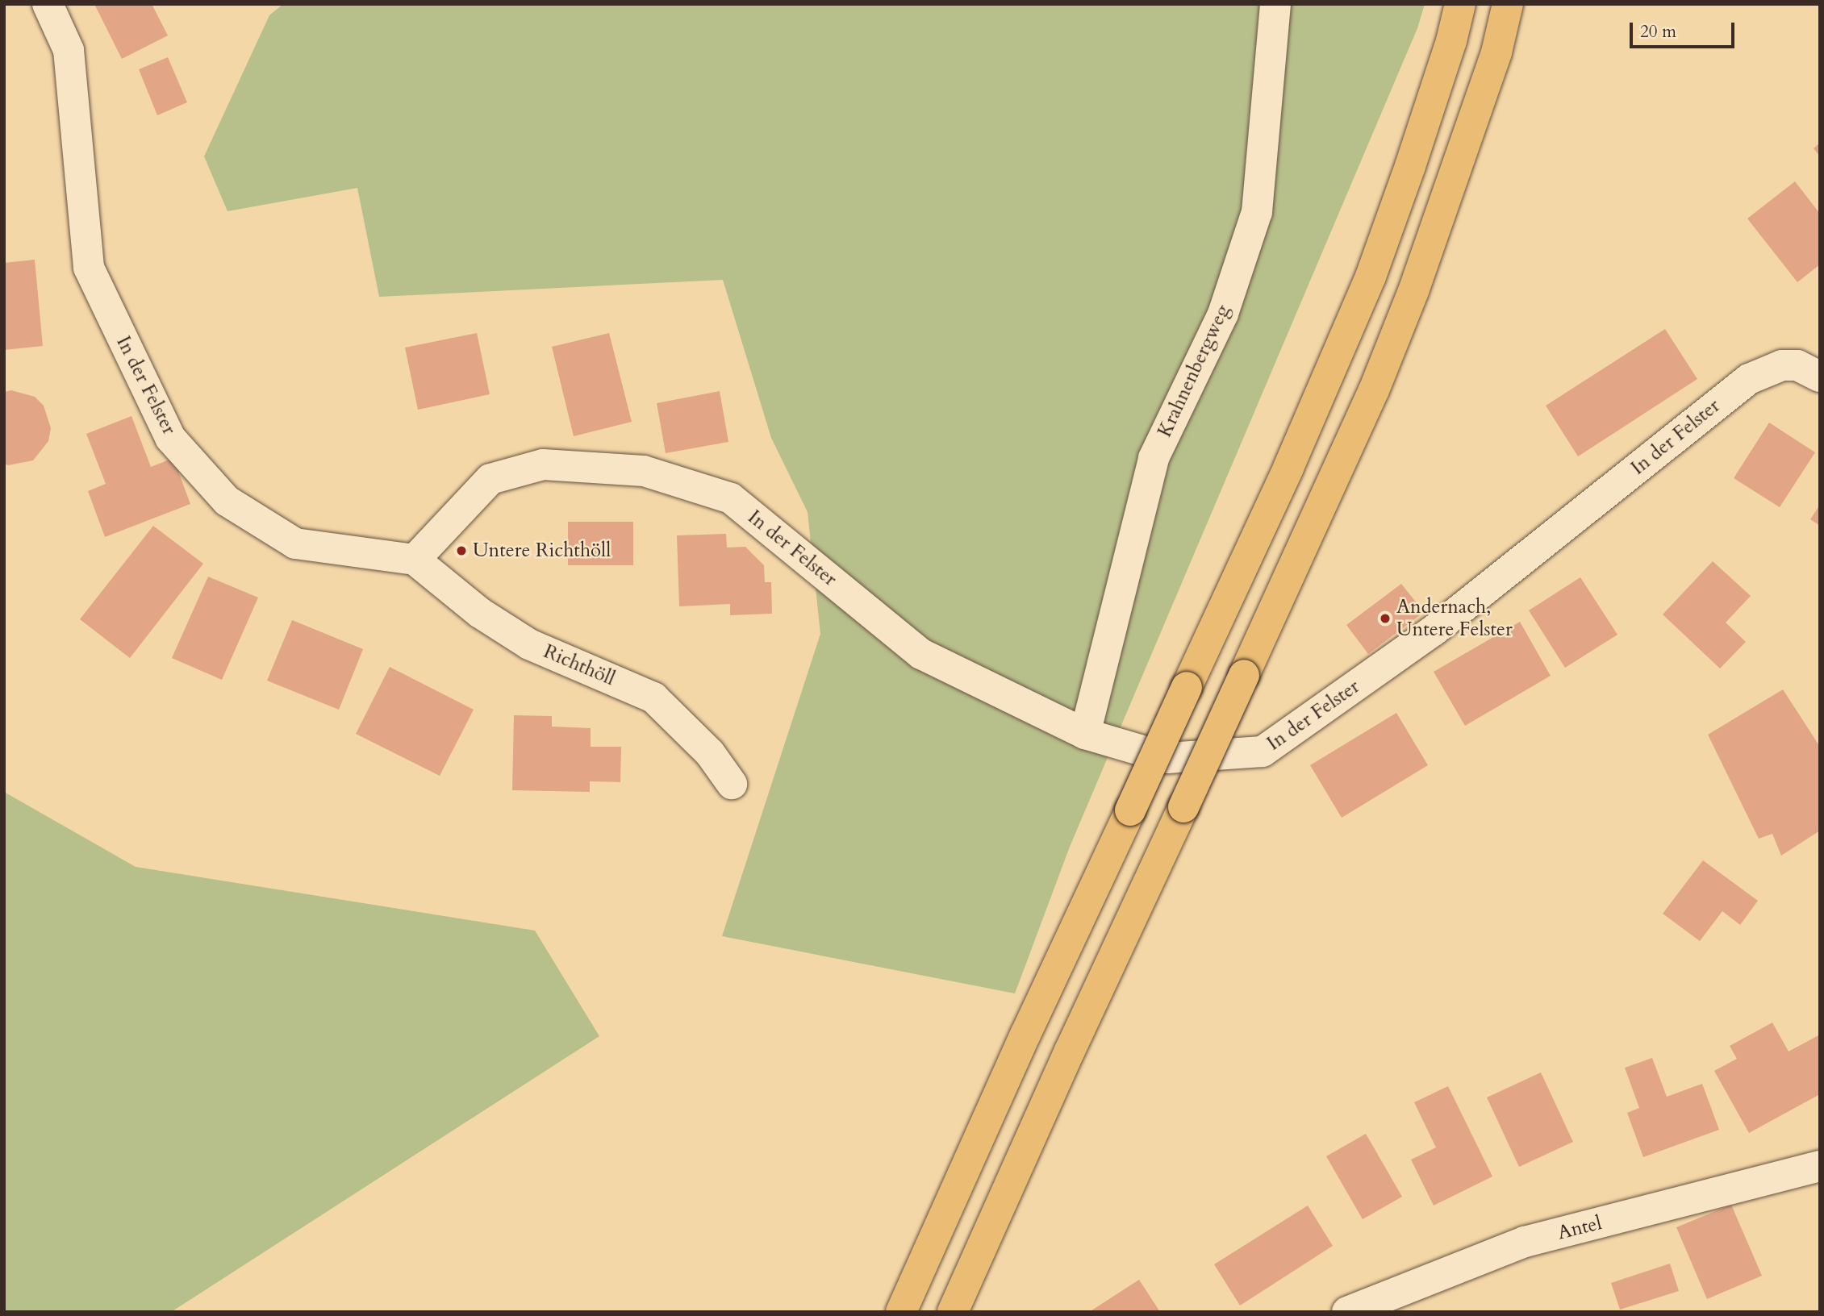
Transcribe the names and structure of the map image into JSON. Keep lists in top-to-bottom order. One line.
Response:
{"streets":{"street":["Krahnenbergweg","In der Felster","Richthöll","Antel"]},"crossings":[["Krahnenbergweg","In der Felster"],["In der Felster","Richthöll"]],"places":["Untere Richthöll","Andernach, Untere Felster"],"scale_bar":"20 m"}
